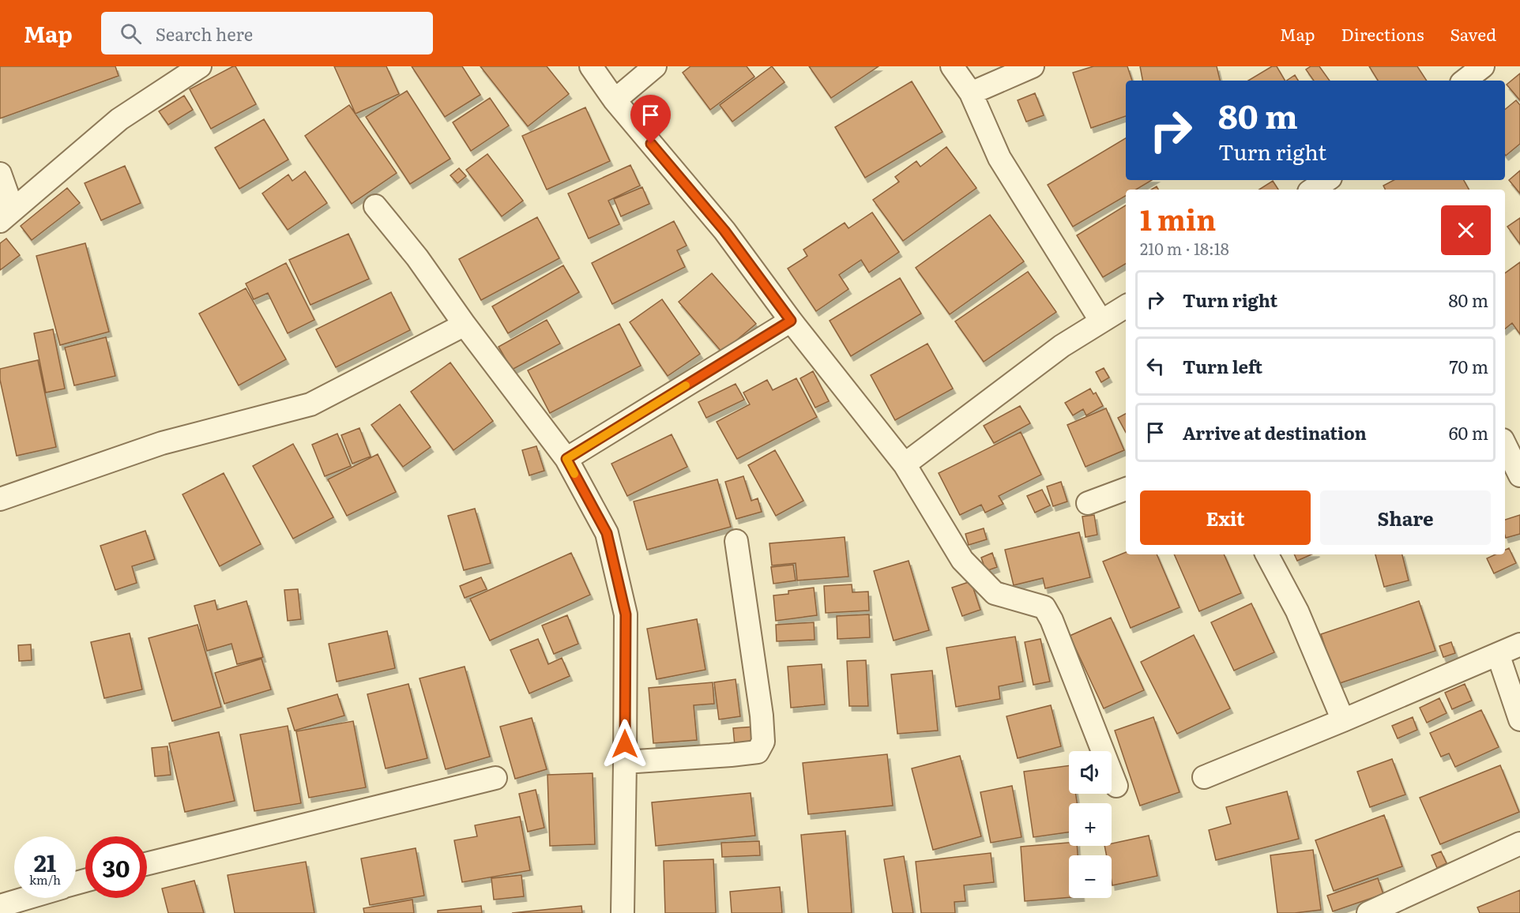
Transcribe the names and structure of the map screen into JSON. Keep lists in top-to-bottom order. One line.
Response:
{"page":{"header":"Map","search":"Search here","nav":["Map","Directions","Saved"],"turn":["80 m","Turn right"],"heading":["1 min","210 m · 18:18"],"list":[{"name":"Turn right","value":"80 m"},{"name":"Turn left","value":"70 m"},{"name":"Arrive at destination","value":"60 m"}],"buttons":["Exit","Share"],"map_buttons":["+","−"],"speed":"21 km/h","limit":"30"}}
